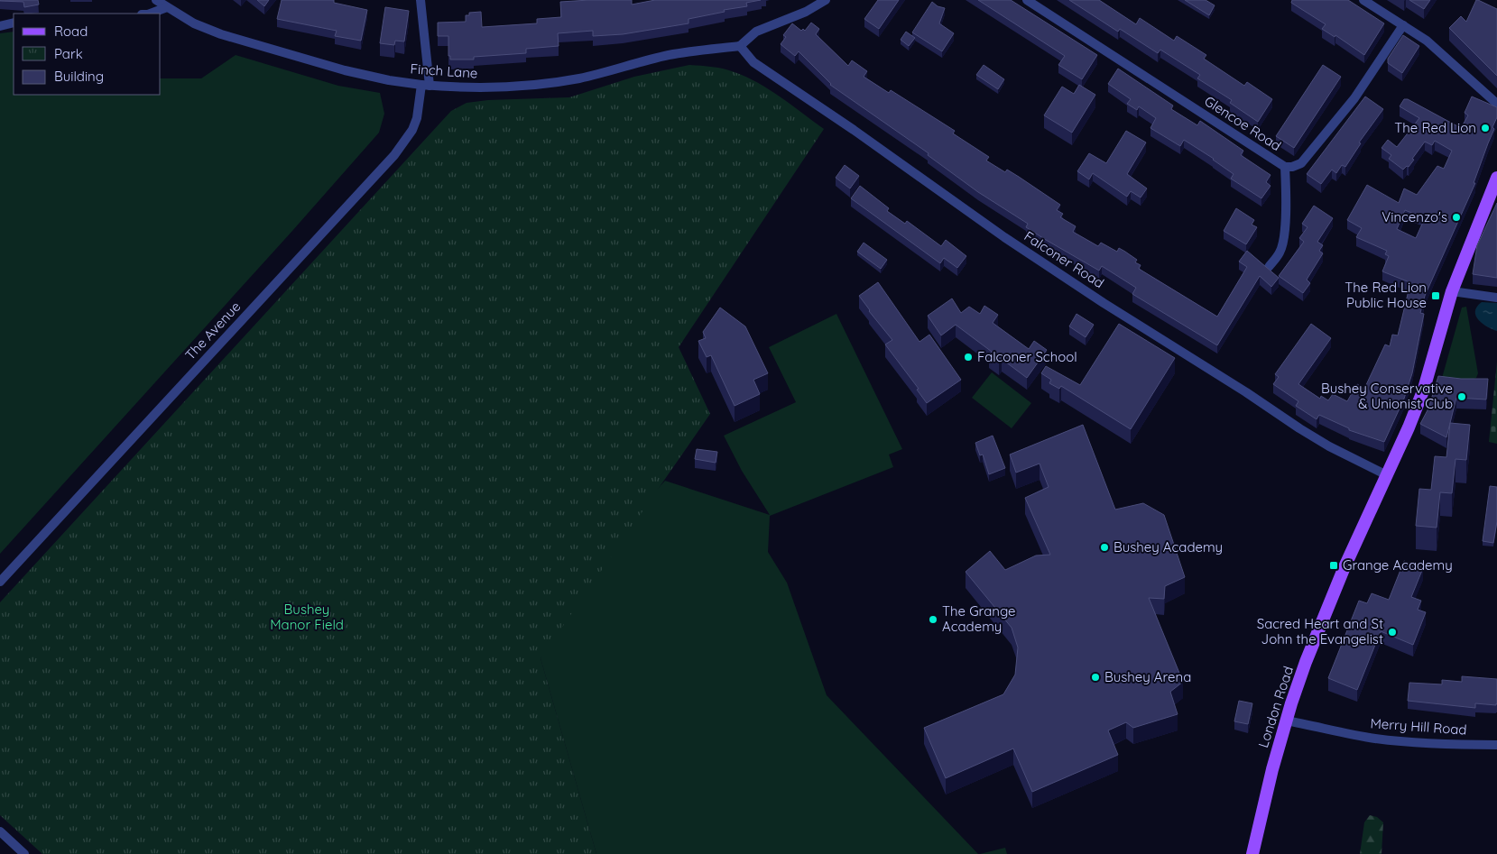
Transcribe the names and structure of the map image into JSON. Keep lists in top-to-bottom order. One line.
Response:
{"streets":{"main road":["London Road"],"street":["Finch Lane","Glencoe Road","Falconer Road","The Avenue","Merry Hill Road"]},"crossings":[["Finch Lane","Falconer Road"],["Finch Lane","The Avenue"],["Falconer Road","London Road"],["London Road","Merry Hill Road"]],"parks":["Bushey Manor Field"],"places":{"other":["The Red Lion","Vincenzo's","Falconer School","Bushey Conservative & Unionist Club","Bushey Academy","The Grange Academy","Sacred Heart and St John the Evangelist","Bushey Arena"],"transit":["The Red Lion Public House","Grange Academy"]},"legend":["Road","Park","Building"]}
